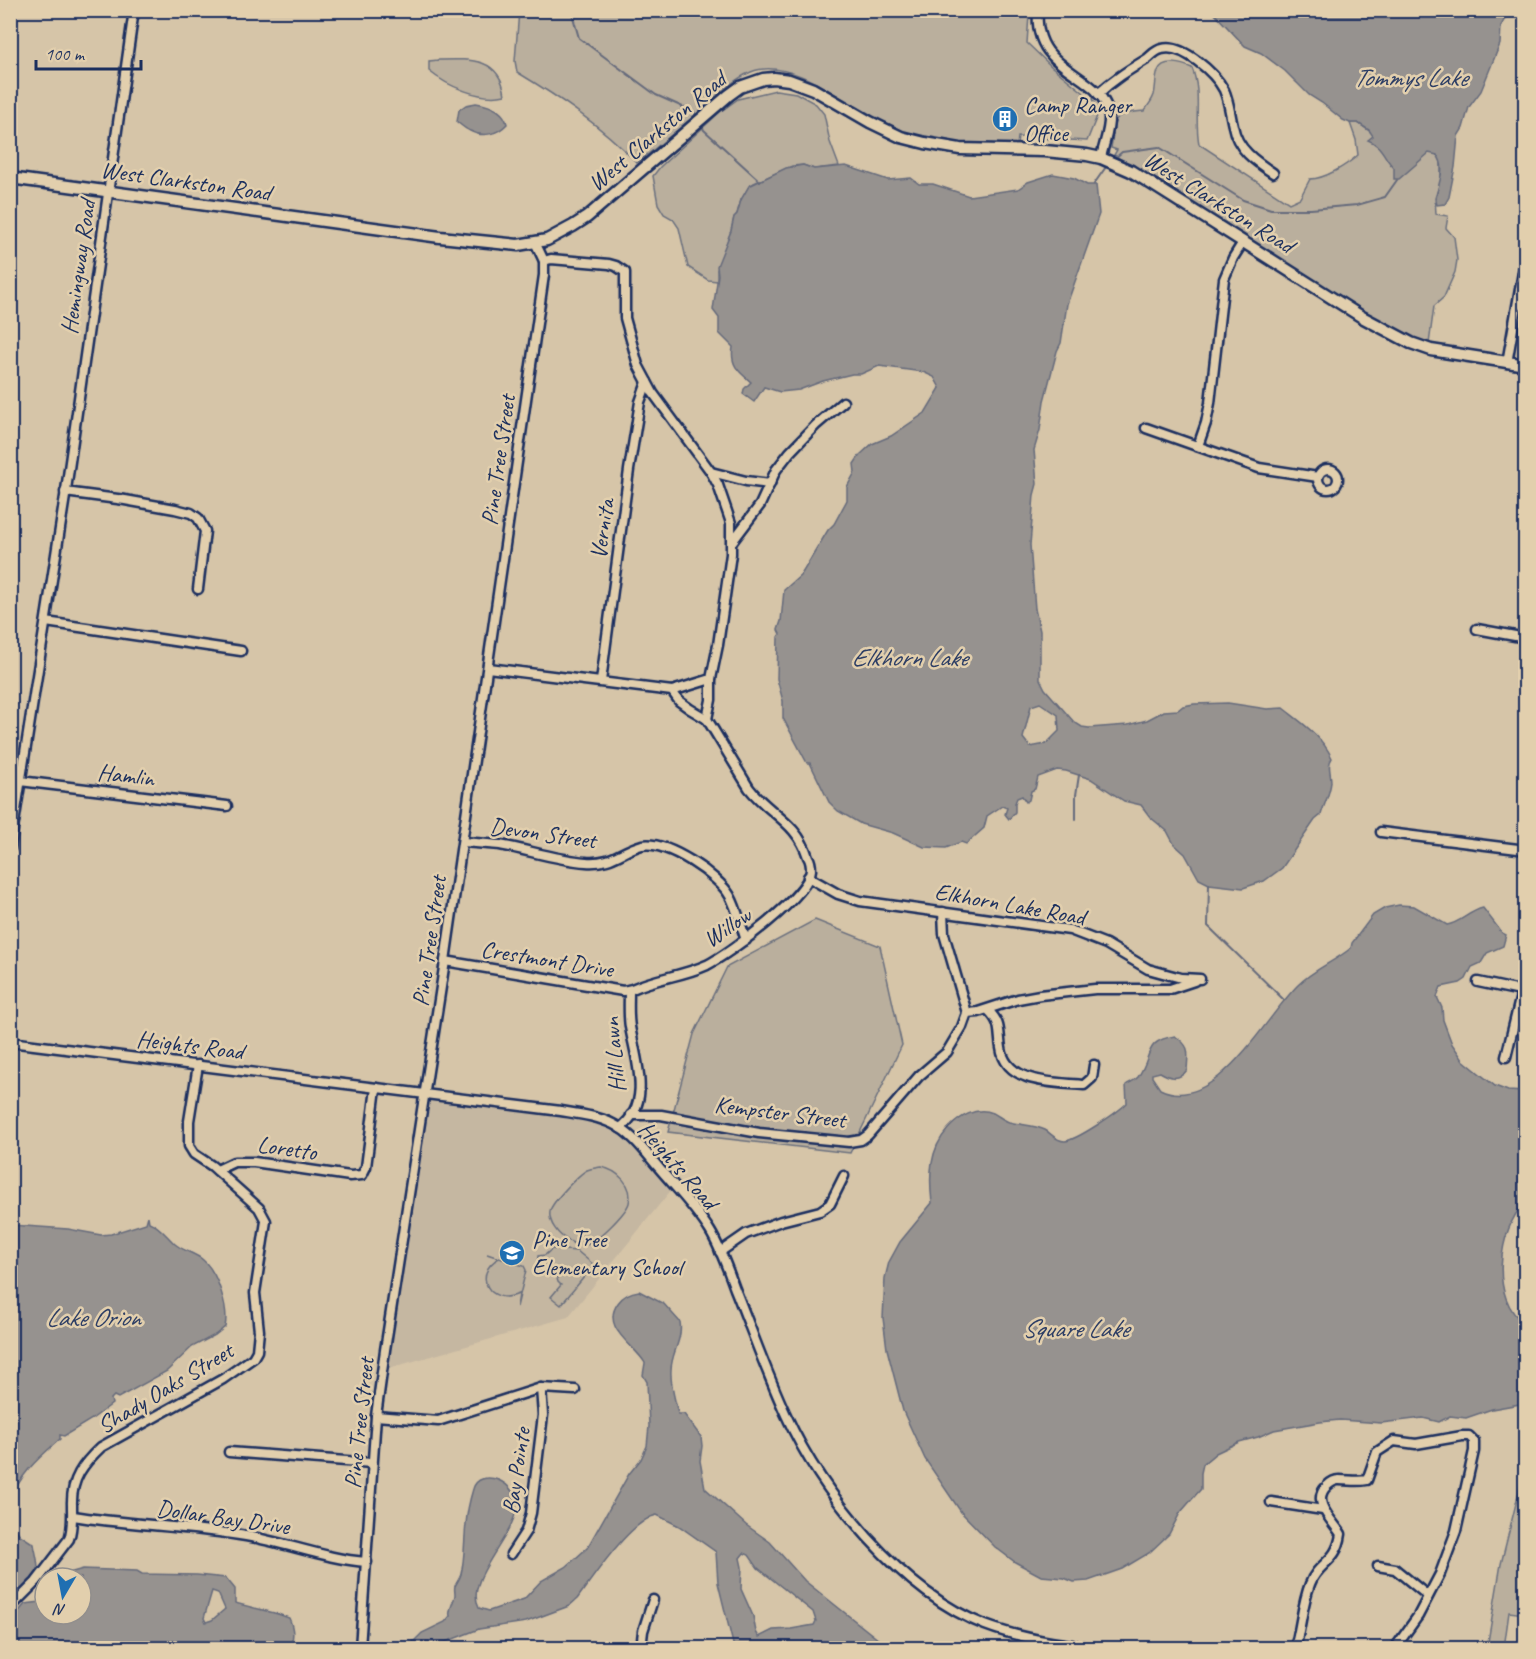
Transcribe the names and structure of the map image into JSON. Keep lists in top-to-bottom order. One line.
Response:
{"streets":{"main road":["West Clarkston Road"],"street":["Hemingway Road","Pine Tree Street","Vernita","Hamlin","Devon Street","Elkhorn Lake Road","Willow","Crestmont Drive","Heights Road","Hill Lawn","Kempster Street","Loretto","Shady Oaks Street","Bay Pointe","Dollar Bay Drive"]},"crossings":[["West Clarkston Road","Hemingway Road"],["West Clarkston Road","Pine Tree Street"],["Hemingway Road","Hamlin"],["Pine Tree Street","Devon Street"],["Pine Tree Street","Crestmont Drive"],["Pine Tree Street","Heights Road"],["Pine Tree Street","Dollar Bay Drive"],["Devon Street","Willow"],["Elkhorn Lake Road","Willow"],["Willow","Crestmont Drive"],["Crestmont Drive","Hill Lawn"],["Heights Road","Loretto"],["Heights Road","Shady Oaks Street"],["Hill Lawn","Kempster Street"],["Loretto","Shady Oaks Street"],["Shady Oaks Street","Dollar Bay Drive"]],"water":["Tommys Lake","Elkhorn Lake","Lake Orion","Square Lake"],"places":{"building":["Camp Ranger Office"],"school or university":["Pine Tree Elementary School"]},"scale_bar":"100 m","north":"bottom"}
